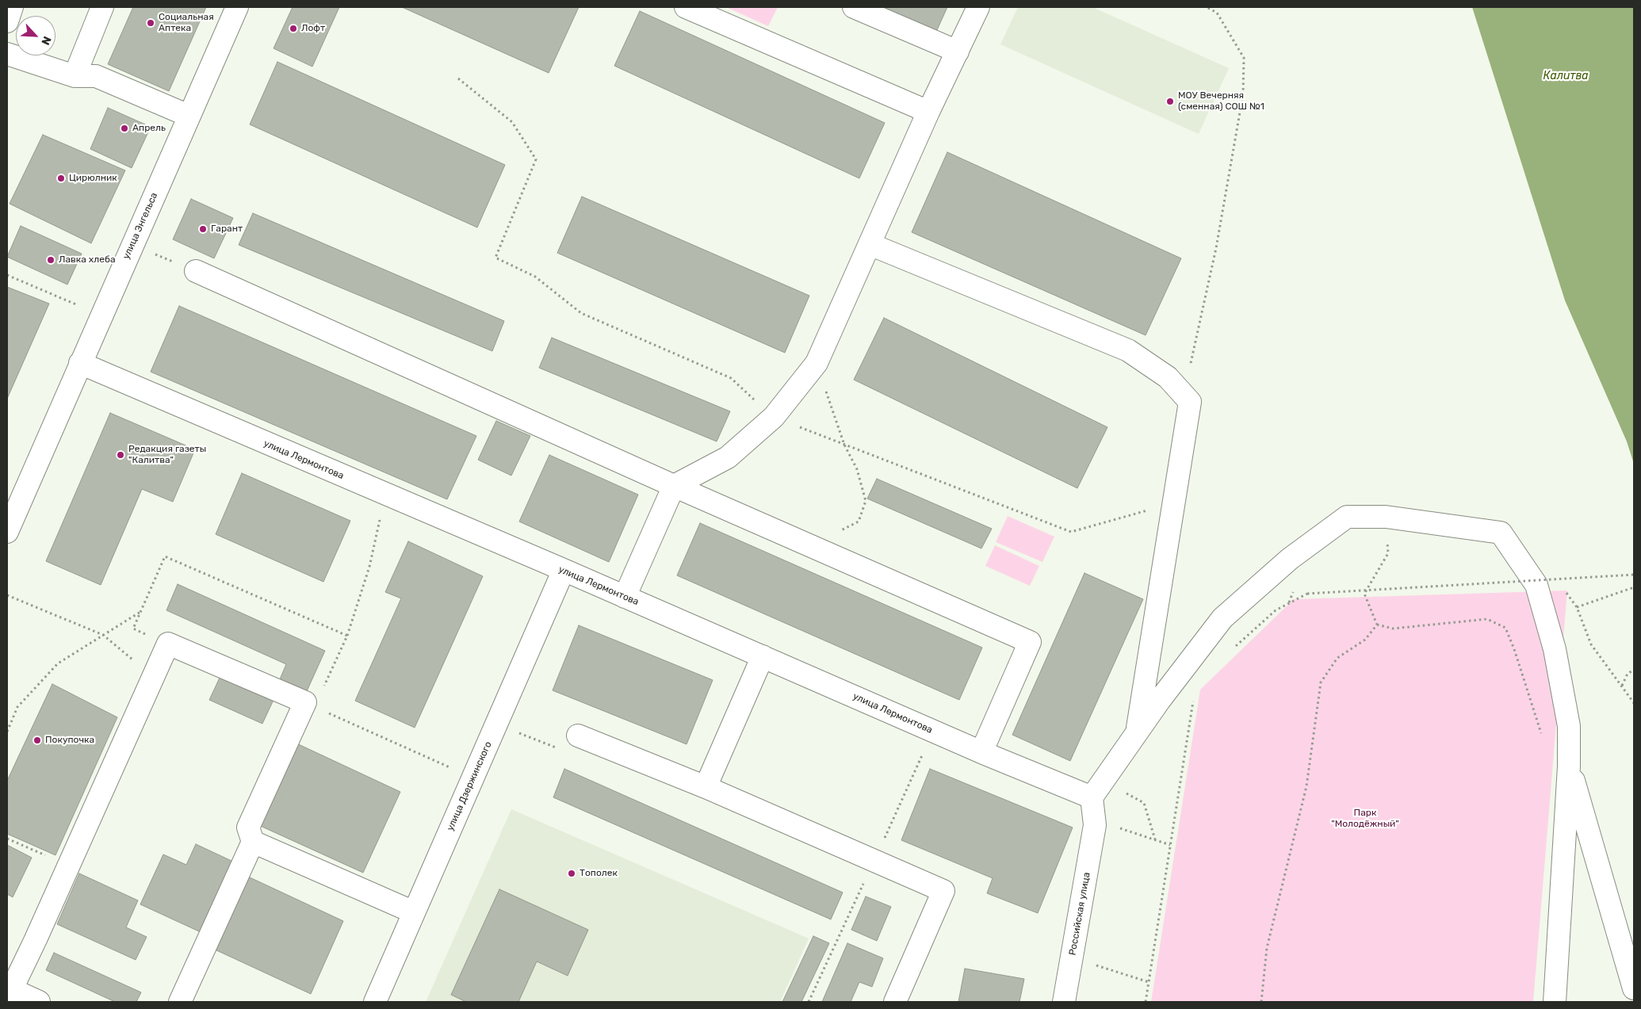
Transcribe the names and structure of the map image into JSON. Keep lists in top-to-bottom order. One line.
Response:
{"streets":{"street":["улица Энгельса","улица Лермонтова","улица Дзержинского","Российская улица"]},"crossings":[["улица Энгельса","улица Лермонтова"],["улица Лермонтова","улица Дзержинского"],["улица Лермонтова","Российская улица"]],"water":["Калитва"],"parks":["Парк \"Молодёжный\""],"places":["Социальная Аптека","Лофт","МОУ Вечерняя (сменная) СОШ №1","Апрель","Цирюлник","Гарант","Лавка хлеба","Редакция газеты \"Калитва\"","Покупочка","Тополек"],"north":"bottom right"}
